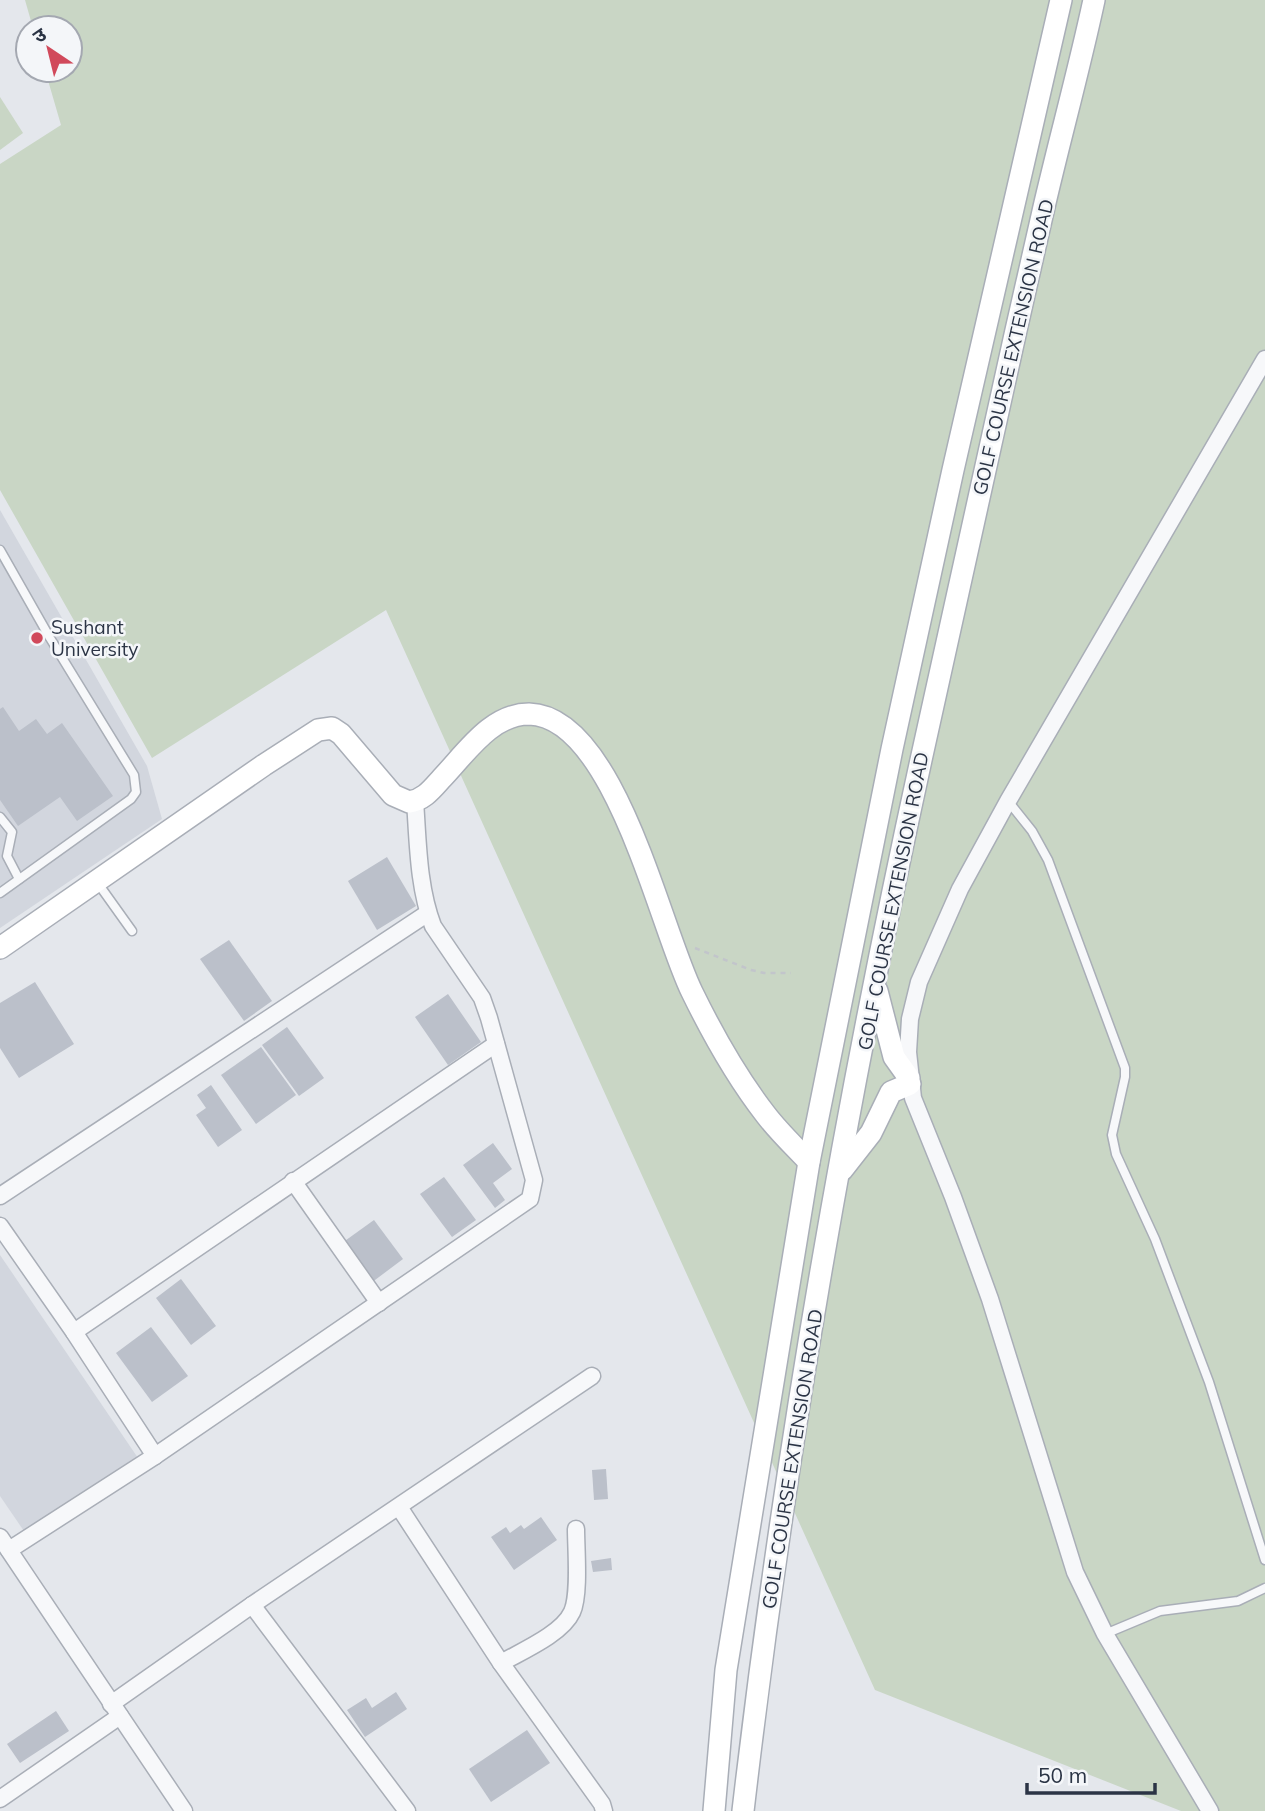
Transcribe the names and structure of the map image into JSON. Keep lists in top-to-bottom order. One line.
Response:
{"streets":{"main road":["GOLF COURSE EXTENSION ROAD"]},"places":["Sushant University"],"scale_bar":"50 m","north":"top left"}
